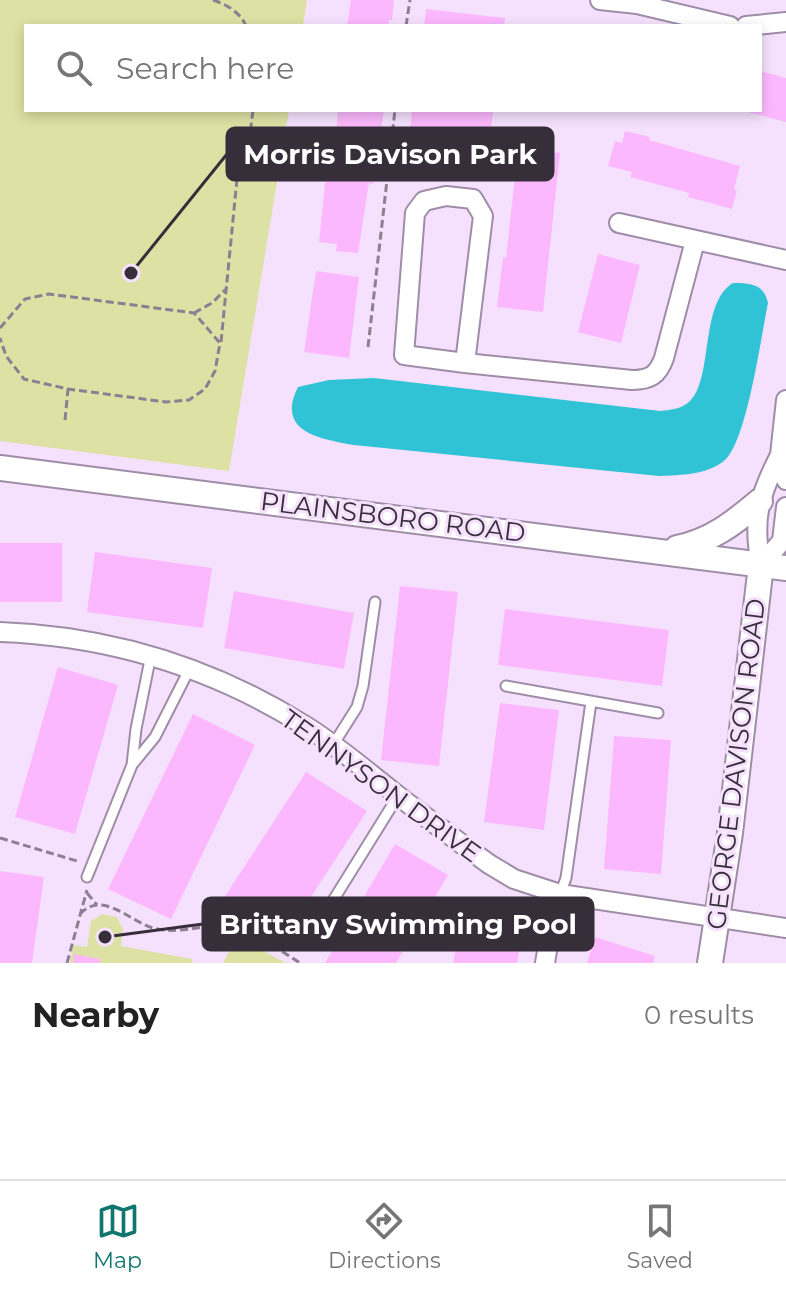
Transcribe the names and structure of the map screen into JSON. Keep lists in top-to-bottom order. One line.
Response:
{"streets":{"street":["PLAINSBORO ROAD","GEORGE DAVISON ROAD","TENNYSON DRIVE"]},"crossings":[["PLAINSBORO ROAD","GEORGE DAVISON ROAD"],["GEORGE DAVISON ROAD","TENNYSON DRIVE"]],"places":["Morris Davison Park","Brittany Swimming Pool"],"page":{"search":"Search here","heading":["Nearby","0 results"],"nav":["Map","Directions","Saved"]}}
